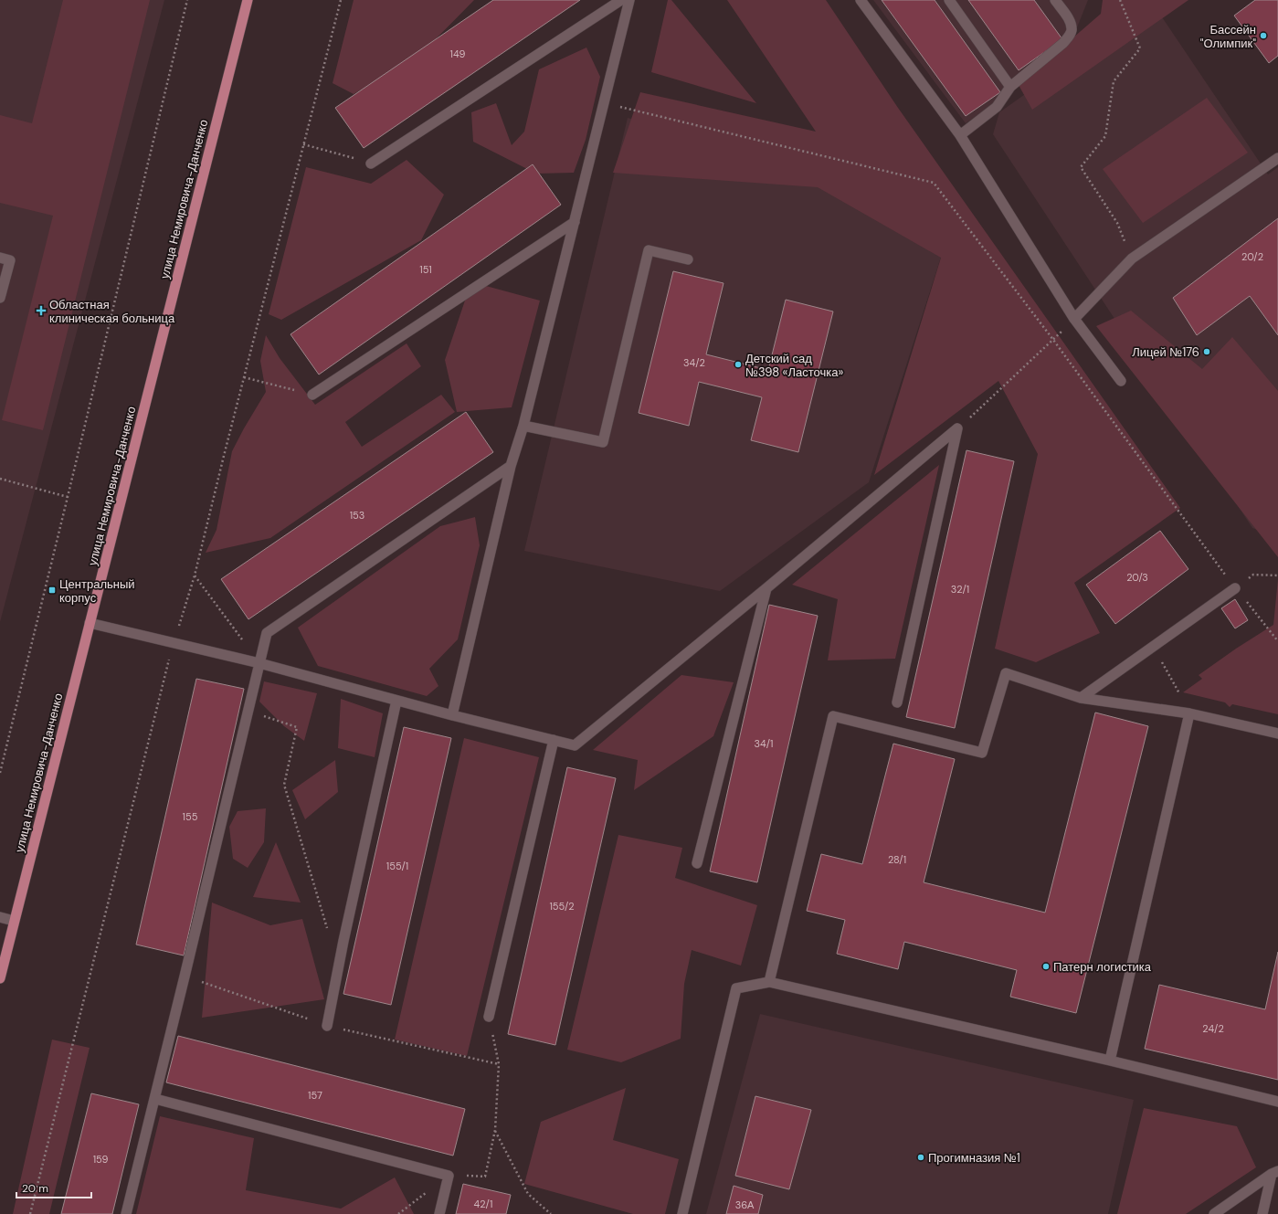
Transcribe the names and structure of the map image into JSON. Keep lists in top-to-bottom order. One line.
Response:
{"streets":{"main road":["улица Немировича-Данченко"]},"places":{"other":["Бассейн \"Олимпик\"","Лицей №176","Детский сад №398 «Ласточка»","Патерн логистика","Прогимназия №1"],"health":["Областная клиническая больница"],"transit":["Центральный корпус"]},"house_numbers":["149","20/2","151","34/2","153","20/3","32/1","34/1","155","28/1","155/1","155/2","24/2","157","159","42/1","36А"],"scale_bar":"20 m"}
